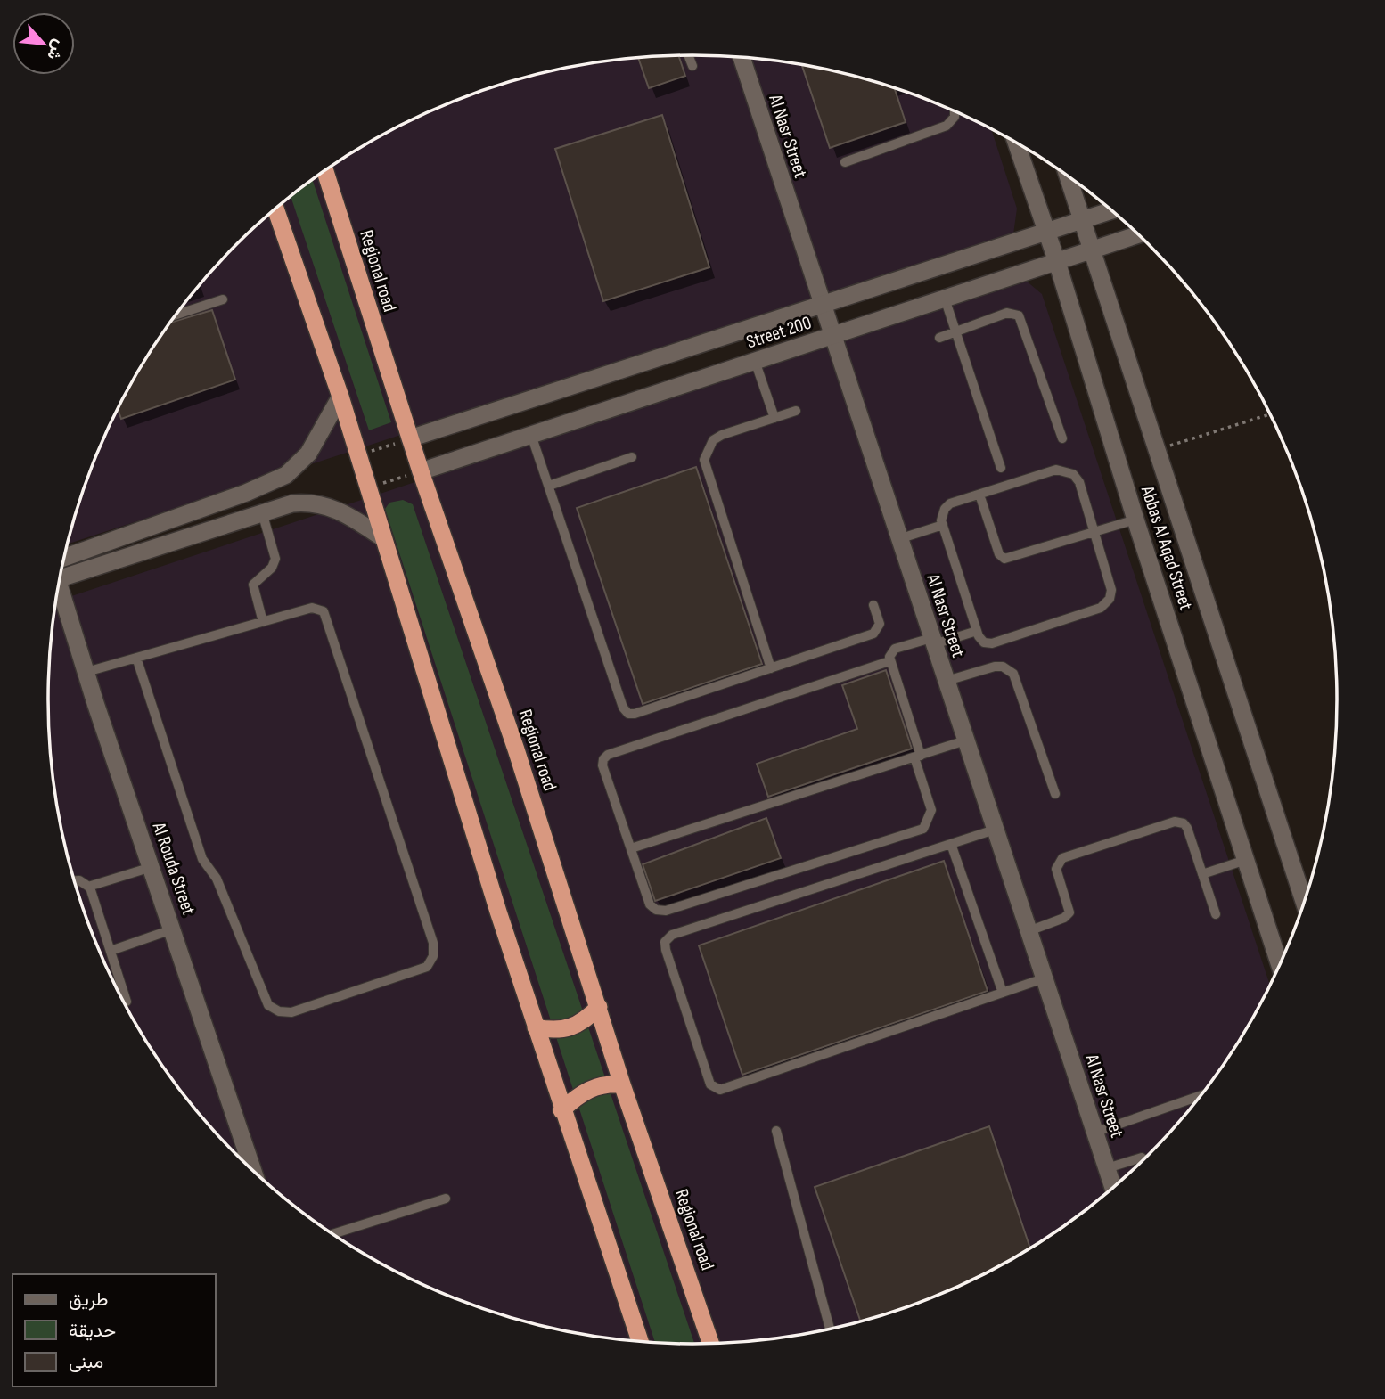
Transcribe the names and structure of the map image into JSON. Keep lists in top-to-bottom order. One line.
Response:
{"streets":{"highway":["Regional road"],"street":["Al Nasr Street","Street 200","Abbas Al Aqad Street","Al Rouda Street"]},"crossings":[["Al Nasr Street","Street 200"],["Regional road","Street 200"],["Street 200","Abbas Al Aqad Street"]],"legend":["طريق","حديقة","مبنى"],"north":"bottom right"}
